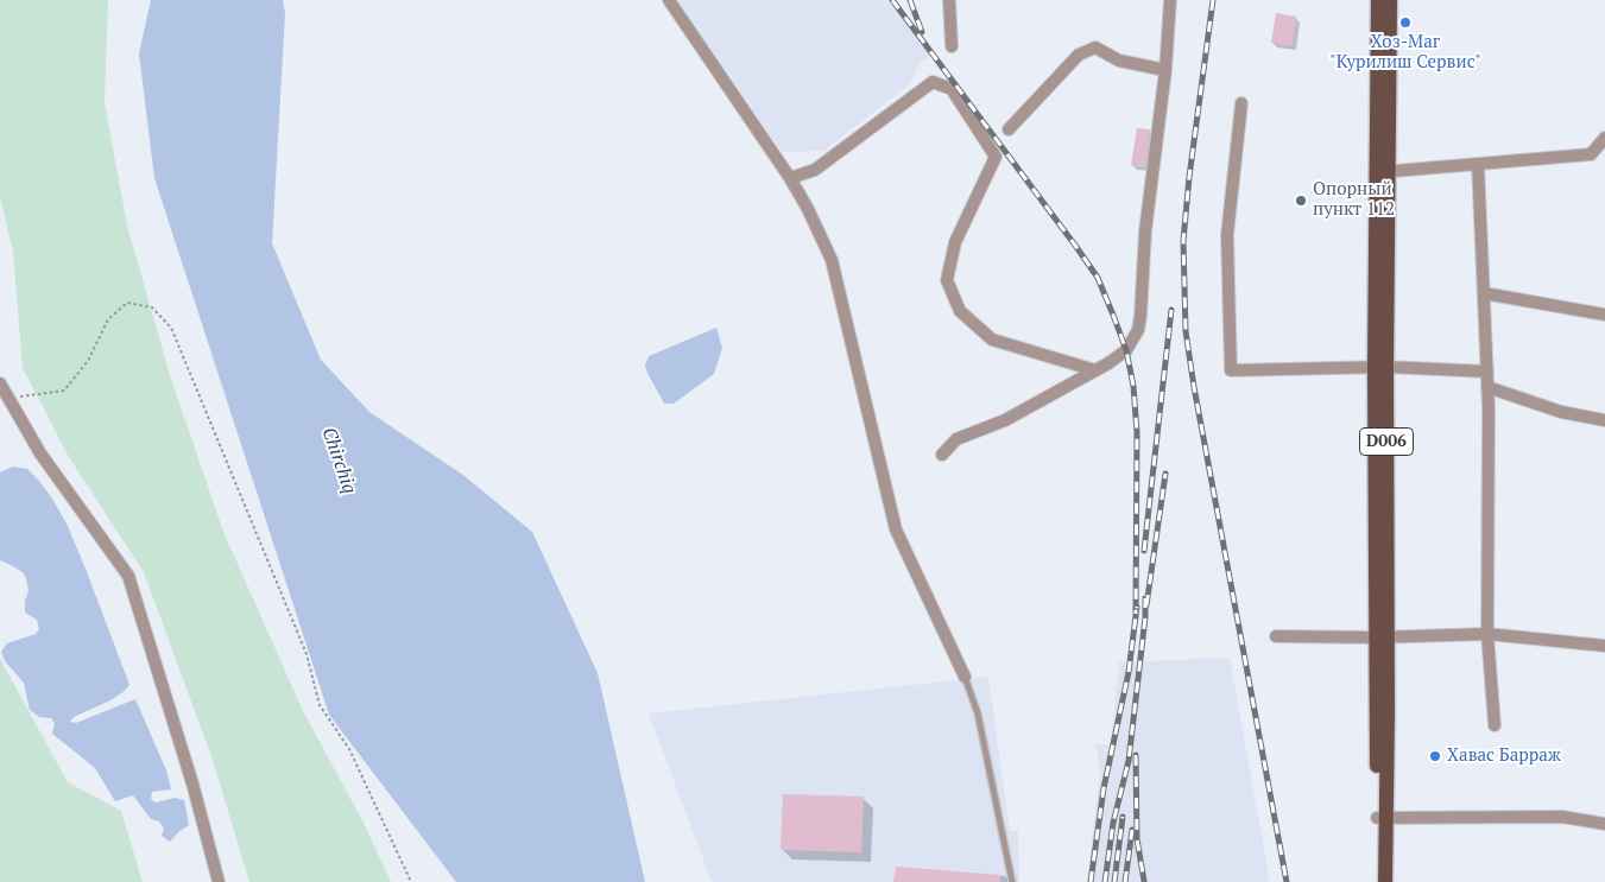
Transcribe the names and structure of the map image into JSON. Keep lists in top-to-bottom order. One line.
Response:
{"streets":{"main road":["D006"]},"water":["Chirchiq"],"places":["Хоз-Маг \"Курилиш Сервис\"","Опорный пункт 112","Хавас Барраж"]}
